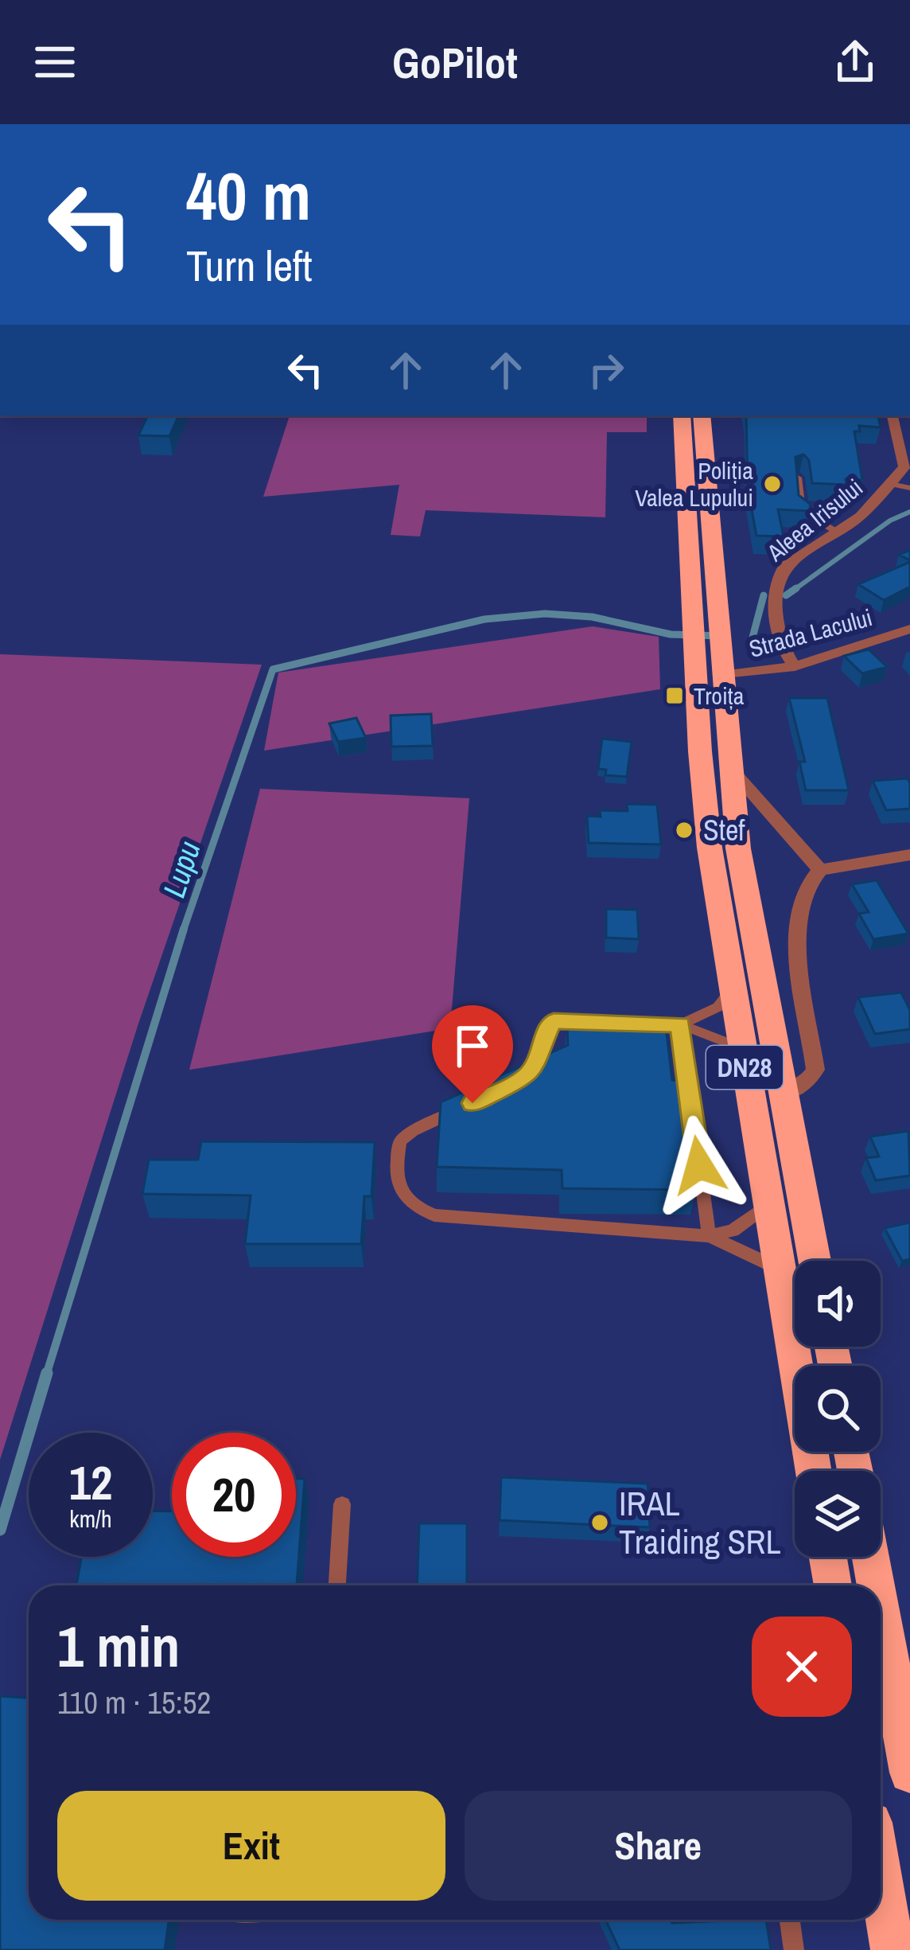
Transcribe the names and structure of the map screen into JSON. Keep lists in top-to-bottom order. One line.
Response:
{"streets":{"highway":["DN28"],"street":["Aleea Irisului","Strada Lacului"]},"crossings":[["Aleea Irisului","Strada Lacului"],["Strada Lacului","DN28"]],"water":["Lupu"],"places":{"other":["Poliția Valea Lupului","Stef","IRAL Traiding SRL"],"transit":["Troița"]},"page":{"header":"GoPilot","turn":["40 m","Turn left"],"speed":"12 km/h","limit":"20","heading":["1 min","110 m · 15:52"],"buttons":["Exit","Share"]}}
